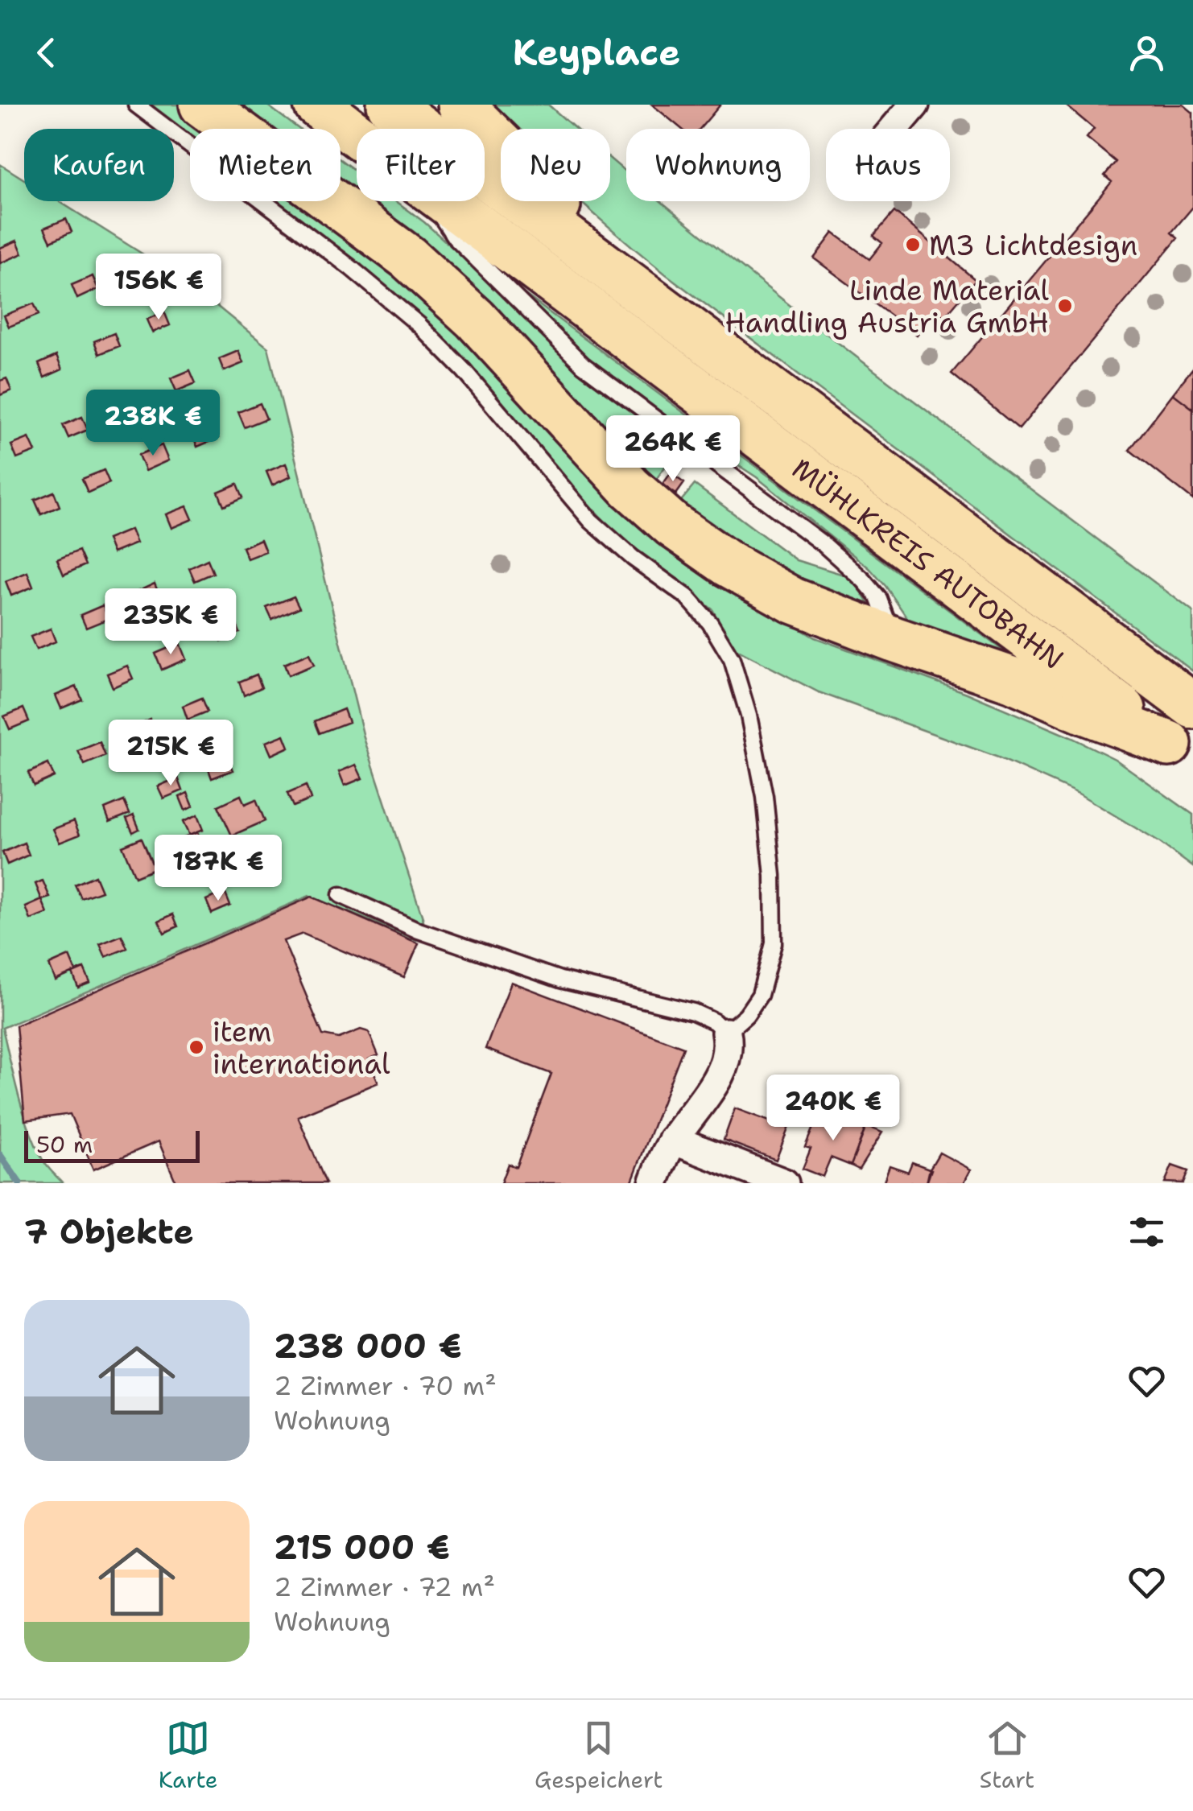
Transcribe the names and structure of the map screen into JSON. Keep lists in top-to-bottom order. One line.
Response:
{"streets":{"highway":["MÜHLKREIS AUTOBAHN"]},"places":["M3 Lichtdesign","Linde Material Handling Austria GmbH","item international"],"scale_bar":"50 m","page":{"header":"Keyplace","chip":["Kaufen","Mieten","Filter","Neu","Wohnung","Haus"],"price":["156K €","238K €","264K €","235K €","215K €","187K €","240K €"],"scale":"50 m","heading":"7 Objekte","list":[{"name":"238 000 €","note":"2 Zimmer · 70 m² · Wohnung"},{"name":"215 000 €","note":"2 Zimmer · 72 m² · Wohnung"}],"tabs":["Karte","Gespeichert","Start"]}}
